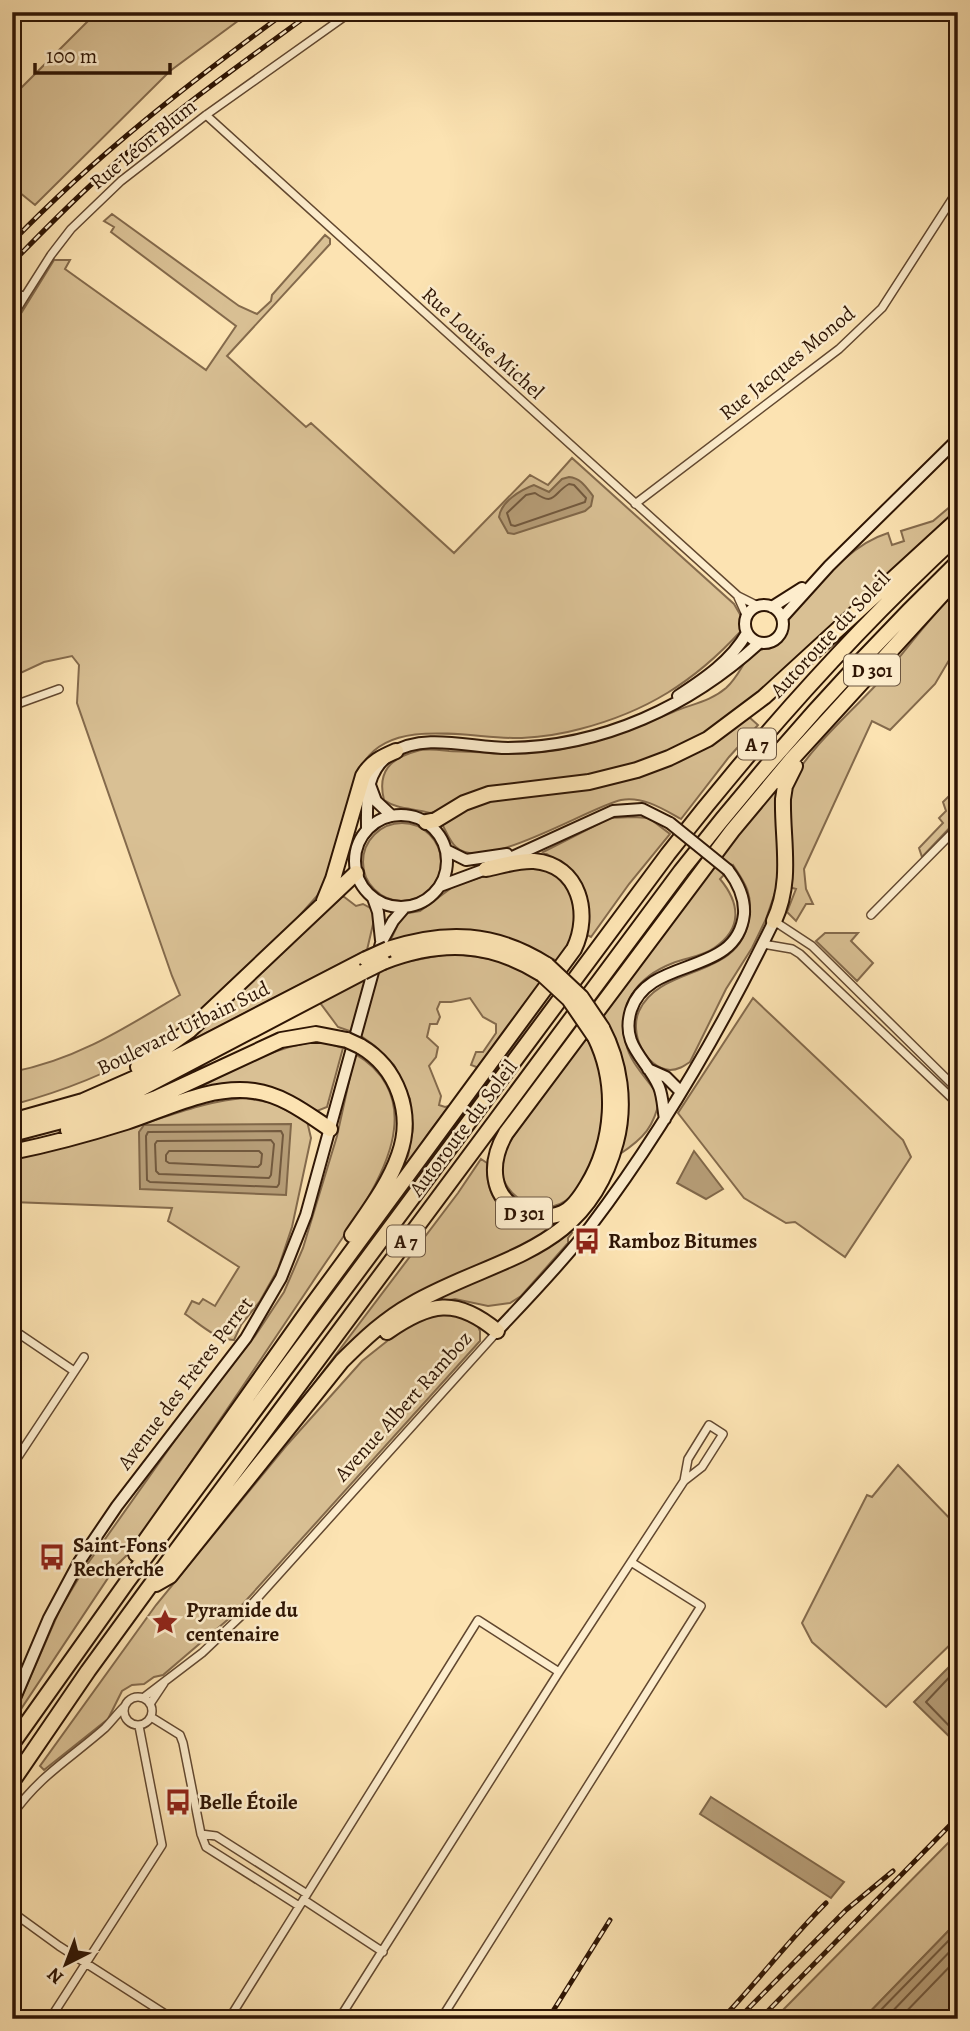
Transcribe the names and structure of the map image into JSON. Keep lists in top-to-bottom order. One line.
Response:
{"streets":{"highway":["Autoroute du Soleil","D 301","A 7","Boulevard Urbain Sud"],"main road":["Avenue des Frères Perret","Avenue Albert Ramboz"],"street":["Rue Léon Blum","Rue Louise Michel","Rue Jacques Monod"]},"crossings":[["Rue Léon Blum","Rue Louise Michel"],["Rue Louise Michel","Rue Jacques Monod"],["Autoroute du Soleil","D 301"],["D 301","Boulevard Urbain Sud"],["D 301","Avenue des Frères Perret"]],"places":{"bus stop":["Ramboz Bitumes","Saint-Fons Recherche","Belle Étoile"],"place":["Pyramide du centenaire"]},"scale_bar":"100 m","north":"bottom left"}
